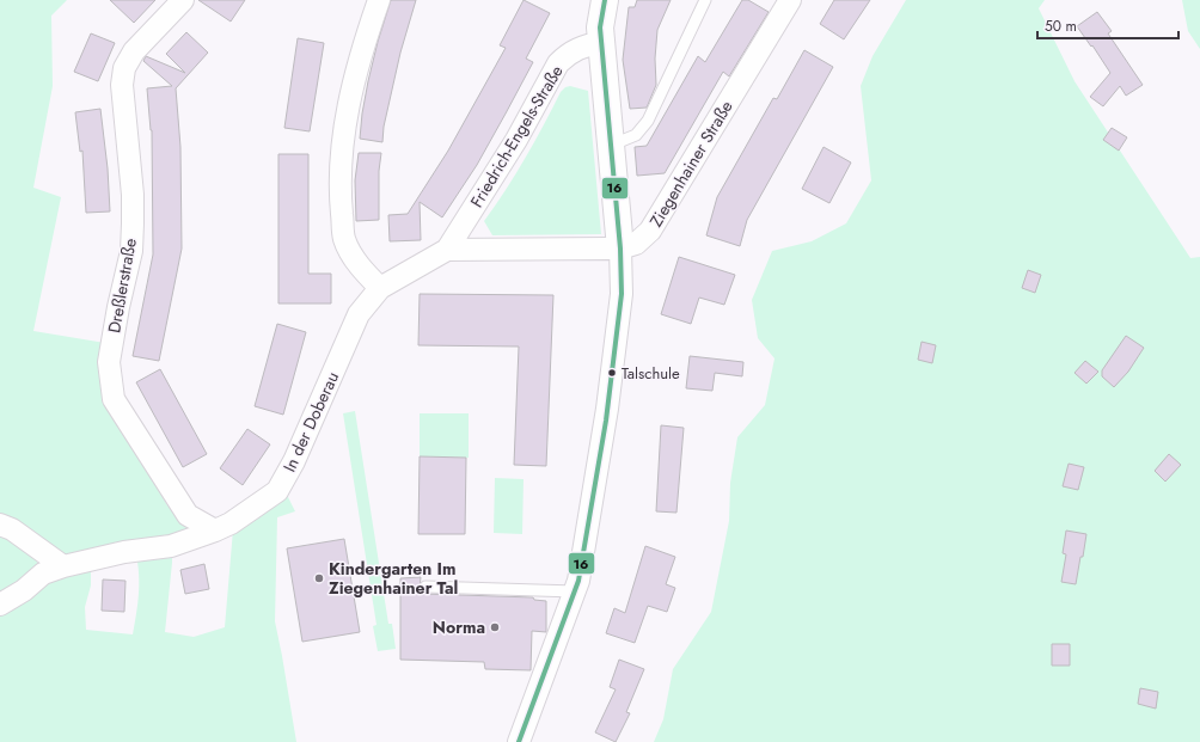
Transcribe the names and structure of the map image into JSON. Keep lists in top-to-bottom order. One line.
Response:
{"streets":{"street":["Friedrich-Engels-Straße","Ziegenhainer Straße","Dreßlerstraße","In der Doberau"]},"crossings":[["Friedrich-Engels-Straße","In der Doberau"],["Dreßlerstraße","In der Doberau"]],"places":["Talschule","Kindergarten Im Ziegenhainer Tal","Norma"],"lines":["transit line 16"],"scale_bar":"50 m"}
